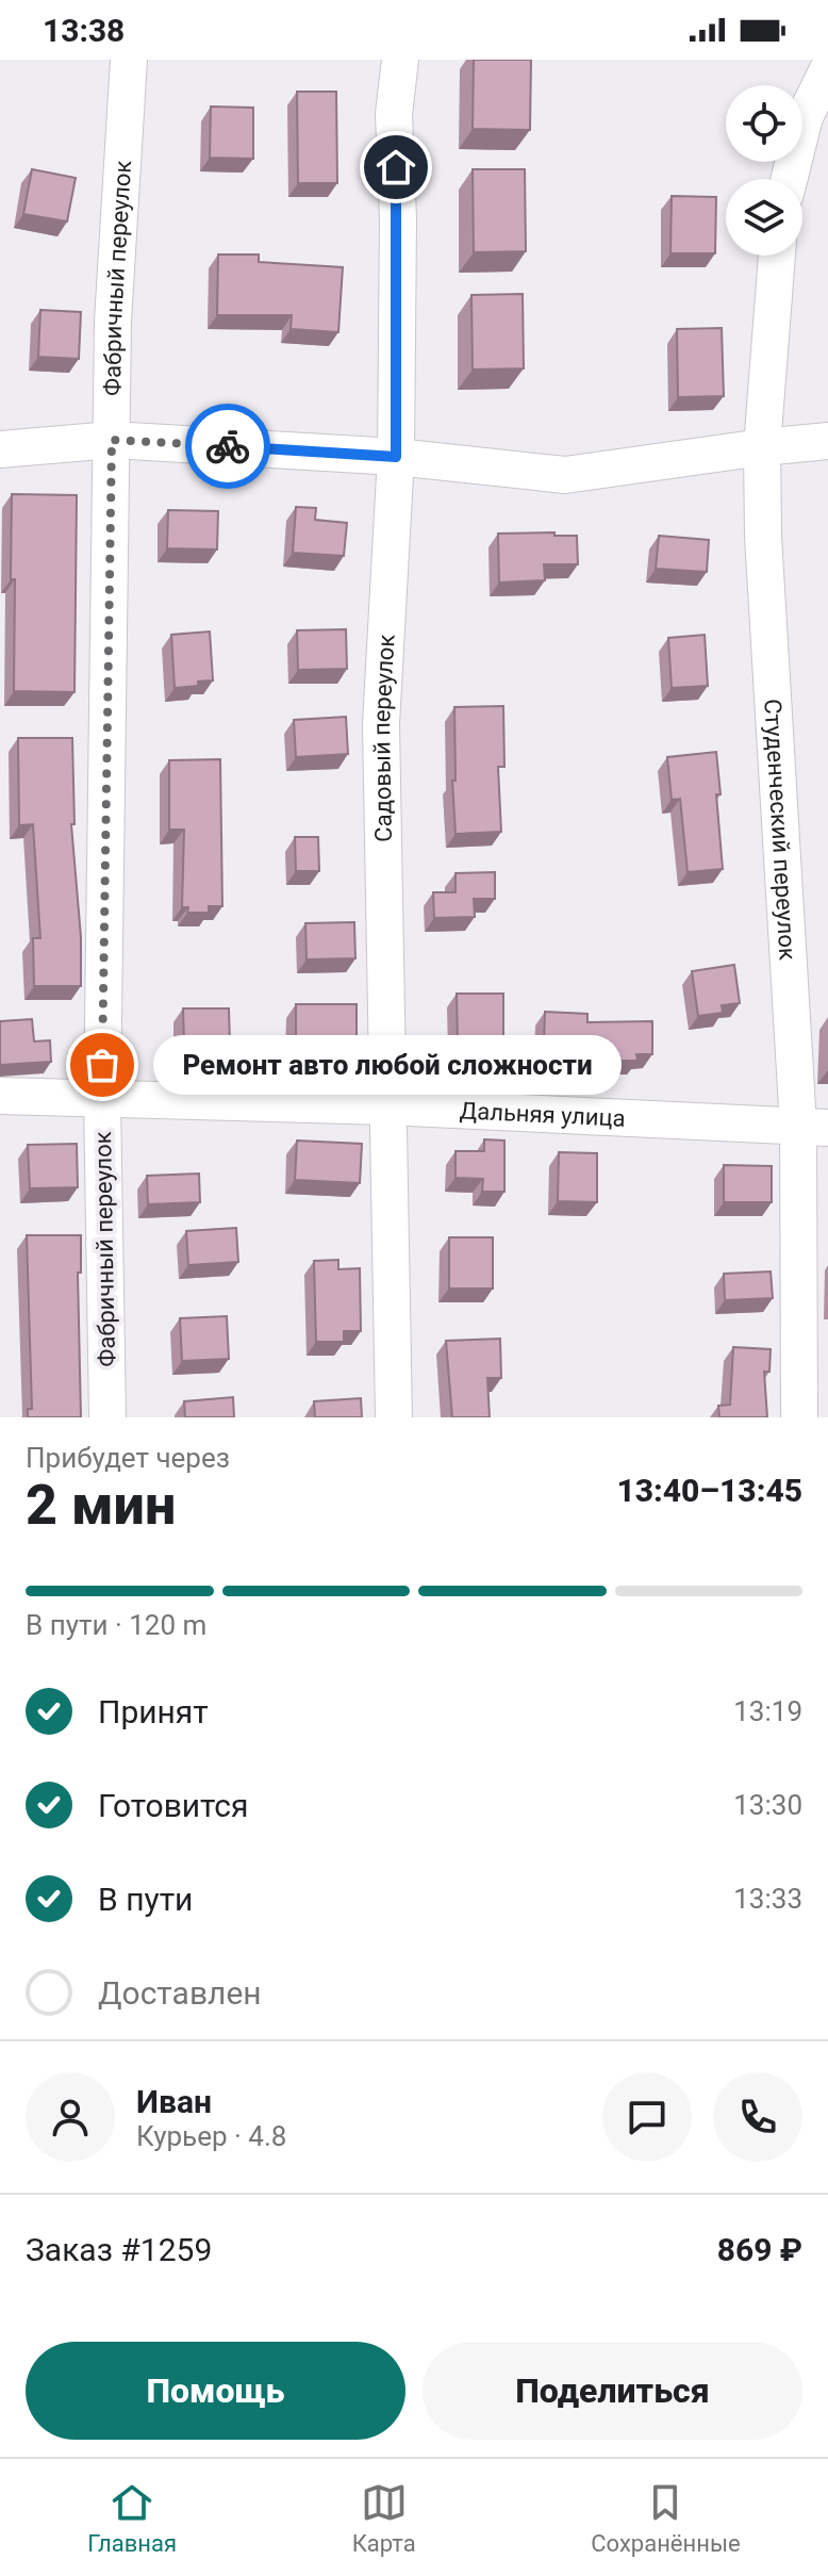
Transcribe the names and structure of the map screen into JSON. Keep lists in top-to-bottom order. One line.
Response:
{"streets":{"street":["Фабричный переулок","Садовый переулок","Студенческий переулок","Дальняя улица"]},"crossings":[["Фабричный переулок","Дальняя улица"],["Садовый переулок","Дальняя улица"],["Студенческий переулок","Дальняя улица"]],"places":["Ремонт авто любой сложности"],"page":{"status":"13:38","bubble":"Ремонт авто любой сложности","heading":["2 мин","Прибудет через","13:40–13:45"],"panel":["Иван","Курьер · 4.8","Заказ #1259","869 ₽"],"bar":"В пути · 120 m","list":[["Принят","13:19"],["Готовится","13:30"],["В пути","13:33"],"Доставлен"],"buttons":["Помощь","Поделиться"],"tabs":["Главная","Карта","Сохранённые"]}}
